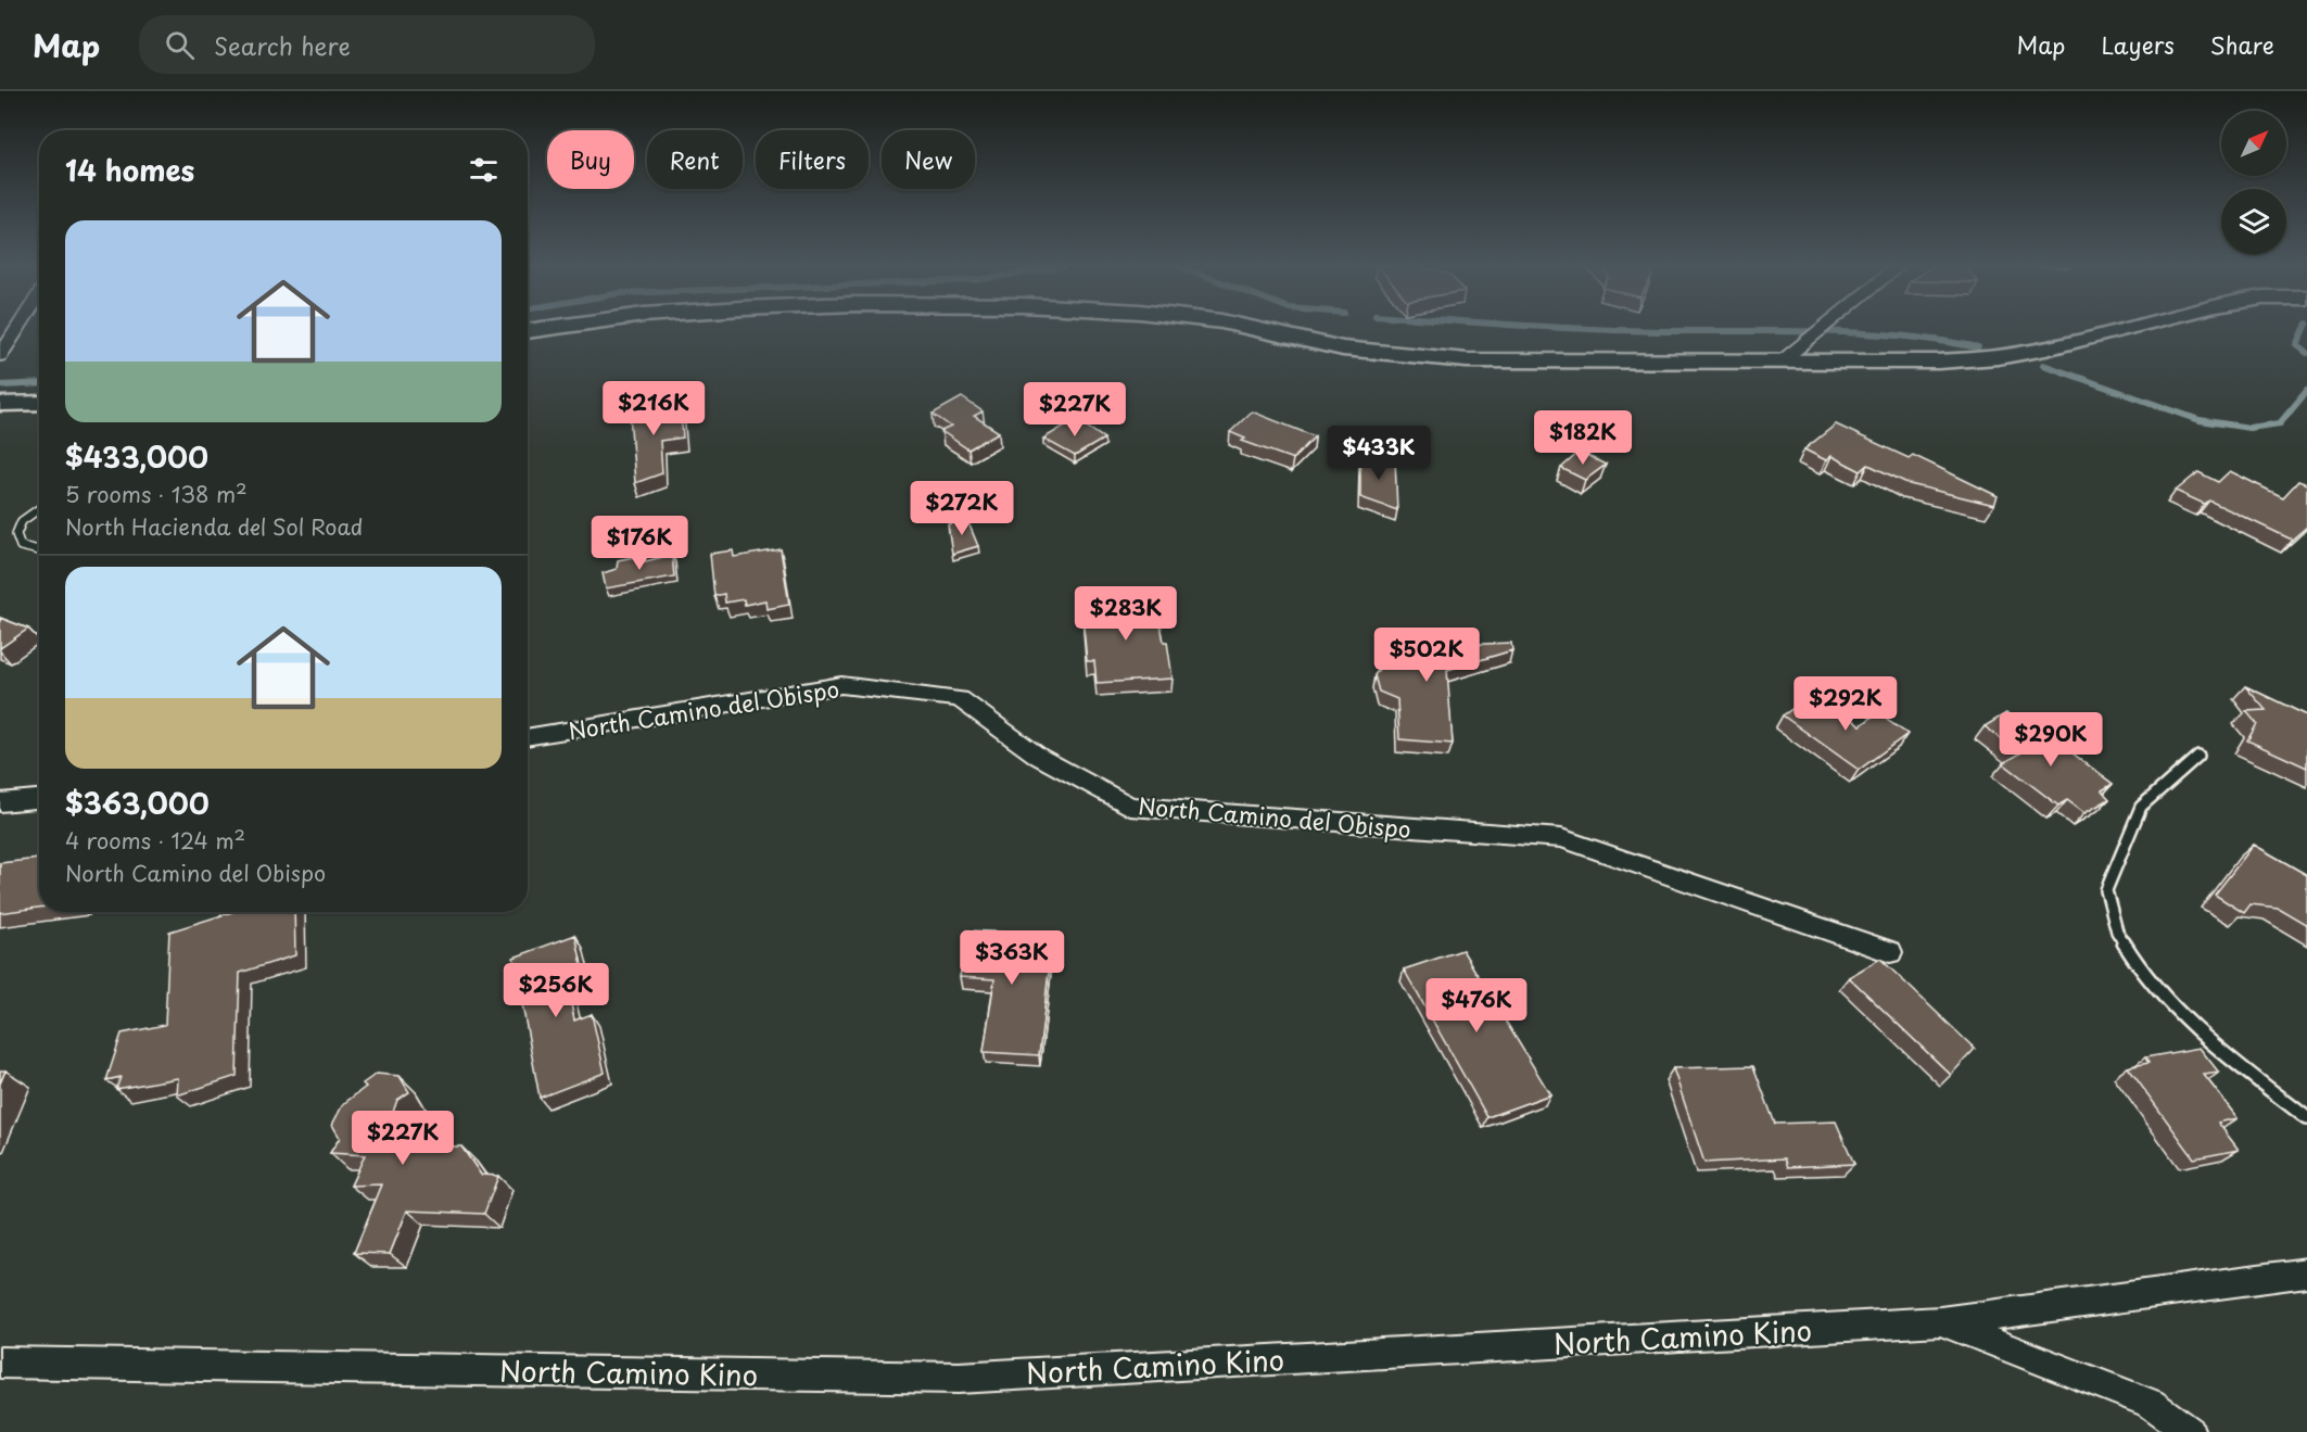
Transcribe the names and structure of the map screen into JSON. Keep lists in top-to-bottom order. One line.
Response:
{"streets":{"street":["North Camino del Obispo","North Camino Kino"]},"north":"top right","page":{"header":"Map","search":"Search here","nav":["Map","Layers","Share"],"chip":["Buy","Rent","Filters","New"],"heading":"14 homes","list":[{"name":"$433,000","note":"5 rooms · 138 m² · North Hacienda del Sol Road"},{"name":"$363,000","note":"4 rooms · 124 m² · North Camino del Obispo"}],"price":["$216K","$227K","$182K","$433K","$272K","$176K","$283K","$502K","$292K","$290K","$363K","$256K","$476K","$227K"]}}
